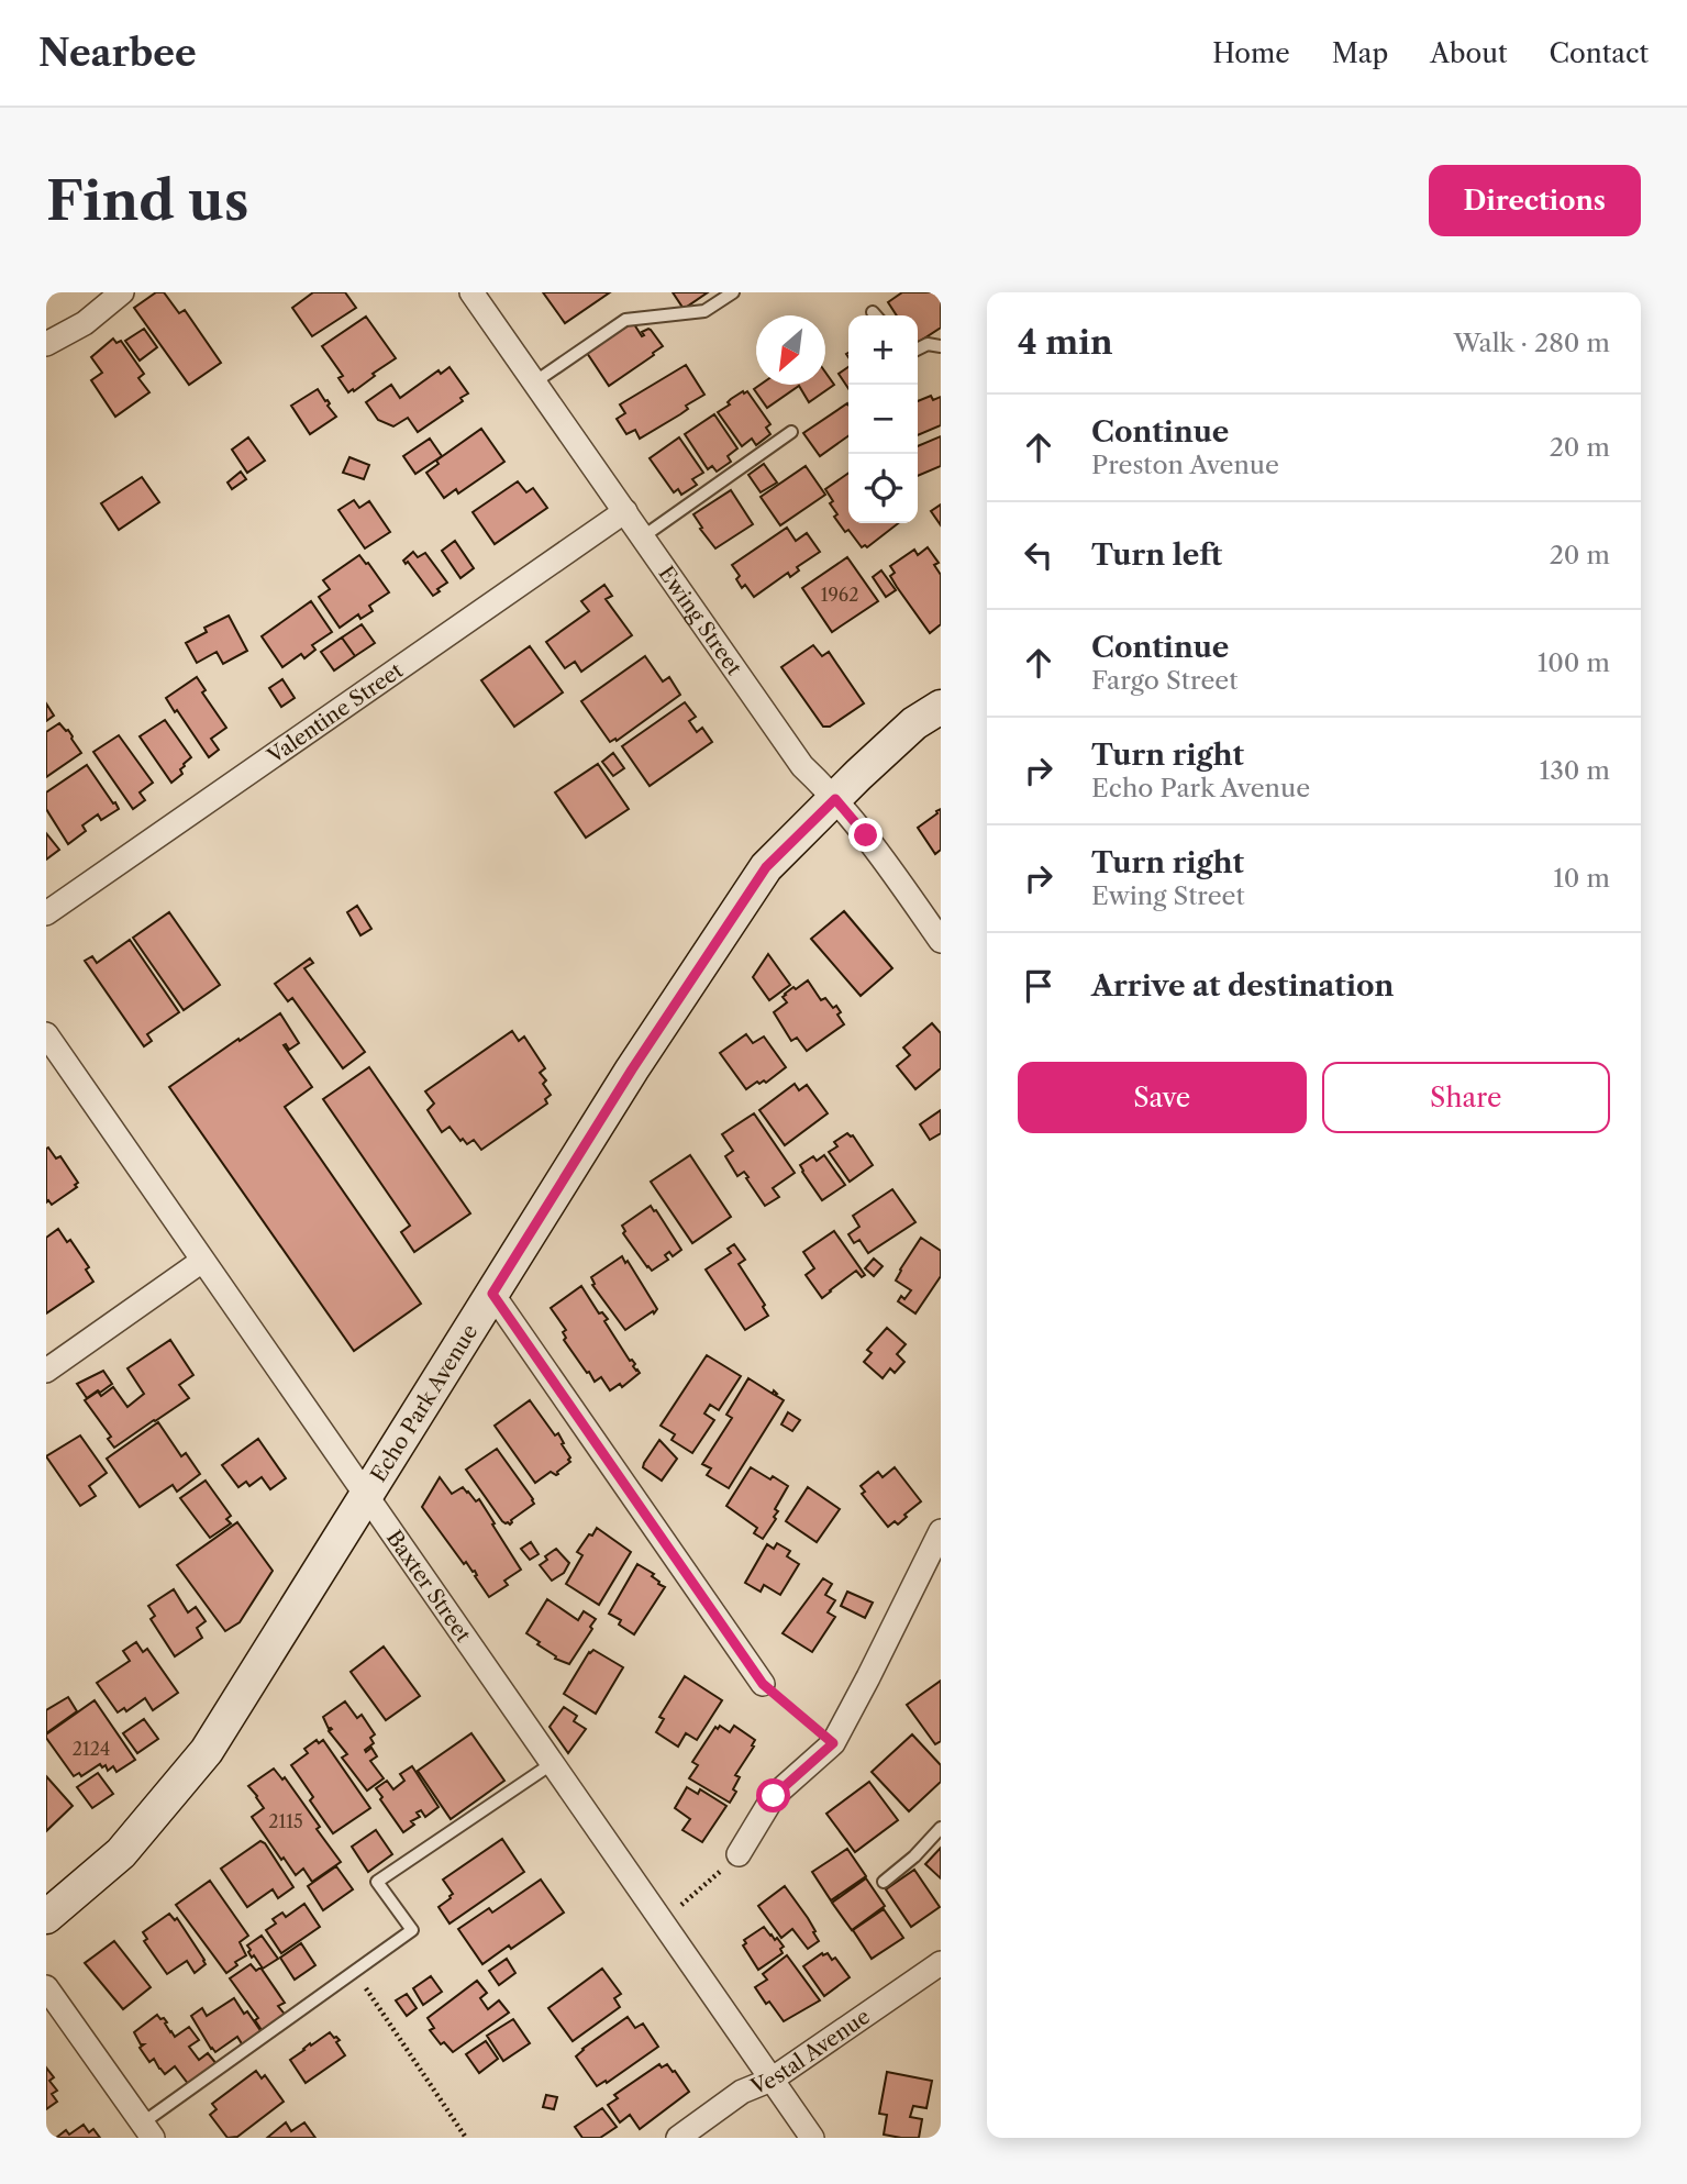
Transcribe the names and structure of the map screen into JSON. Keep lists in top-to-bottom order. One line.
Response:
{"streets":{"street":["Ewing Street","Valentine Street","Echo Park Avenue","Baxter Street","Vestal Avenue"]},"crossings":[["Ewing Street","Valentine Street"],["Ewing Street","Echo Park Avenue"],["Echo Park Avenue","Baxter Street"],["Baxter Street","Vestal Avenue"]],"house_numbers":["1962","2124","2115"],"north":"bottom left","page":{"header":"Nearbee","nav":["Home","Map","About","Contact"],"buttons":["Directions",["Save","Share"]],"title":"Find us","heading":["4 min","Walk · 280 m"],"map_buttons":["+","−"],"list":[["Continue","Preston Avenue","20 m"],["Turn left","20 m"],["Continue","Fargo Street","100 m"],["Turn right","Echo Park Avenue","130 m"],["Turn right","Ewing Street","10 m"],"Arrive at destination"]}}
